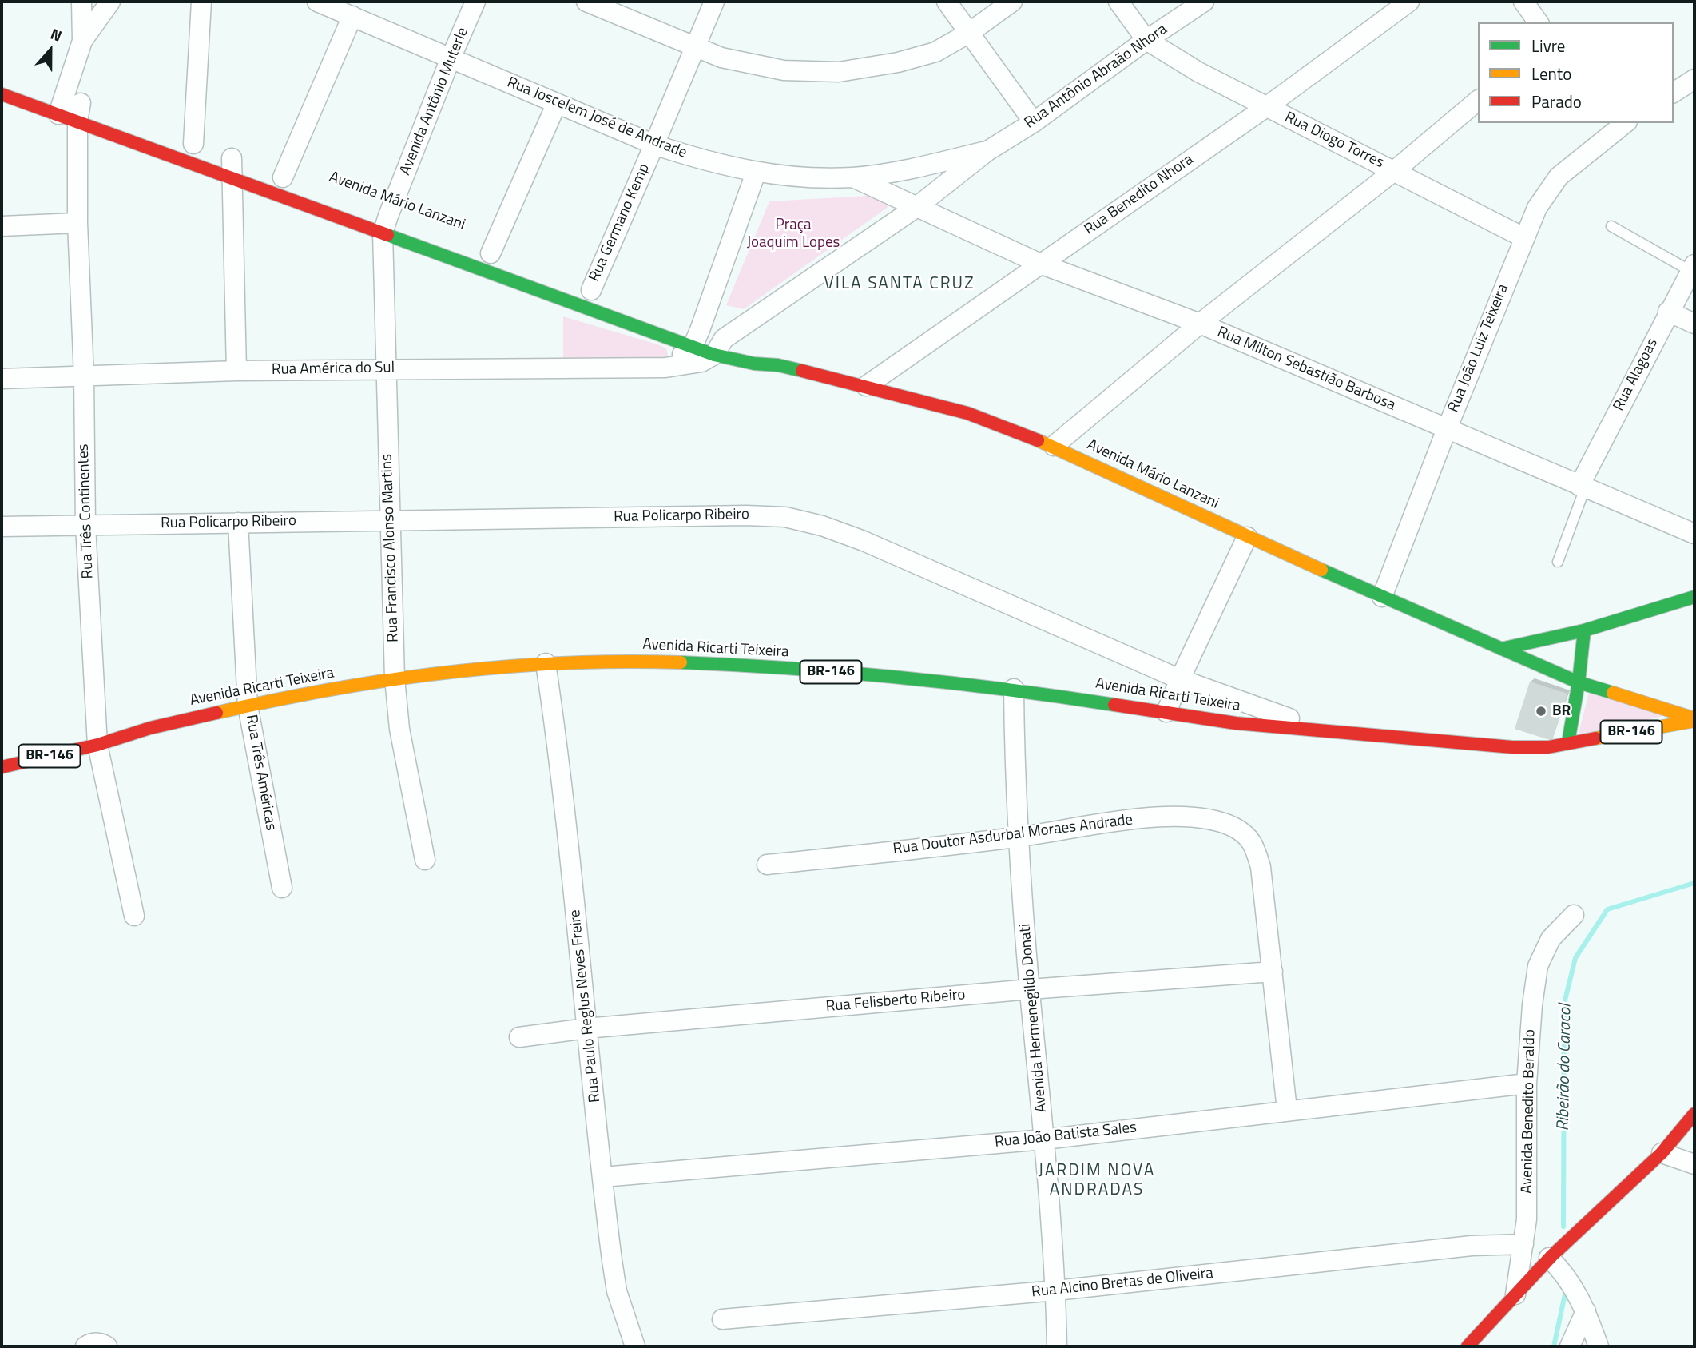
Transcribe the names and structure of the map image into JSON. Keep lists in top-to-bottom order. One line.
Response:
{"streets":{"street":["Rua Antônio Abraão Nhora","Avenida Antônio Muterle","Rua Joscelem José de Andrade","Rua Diogo Torres","Rua Benedito Nhora","Avenida Mário Lanzani","Rua Germano Kemp","Rua João Luiz Teixeira","Rua América do Sul","Rua Milton Sebastião Barbosa","Rua Alagoas","Rua Três Continentes","Rua Policarpo Ribeiro","Rua Francisco Alonso Martins","Avenida Ricarti Teixeira","BR-146","Rua Três Américas","Rua Doutor Asdurbal Moraes Andrade","Rua Felisberto Ribeiro","Rua Paulo Reglus Neves Freire","Avenida Hermenegildo Donati","Avenida Benedito Beraldo","Rua João Batista Sales","Rua Alcino Bretas de Oliveira"]},"crossings":[["Rua Antônio Abraão Nhora","Rua Joscelem José de Andrade"],["Rua Antônio Abraão Nhora","Rua Diogo Torres"],["Avenida Antônio Muterle","Rua Joscelem José de Andrade"],["Avenida Antônio Muterle","Avenida Mário Lanzani"],["Avenida Antônio Muterle","Rua Francisco Alonso Martins"],["Rua Joscelem José de Andrade","Rua Germano Kemp"],["Rua Joscelem José de Andrade","Rua Milton Sebastião Barbosa"],["Rua Diogo Torres","Rua Benedito Nhora"],["Rua Diogo Torres","Rua João Luiz Teixeira"],["Rua Benedito Nhora","Avenida Mário Lanzani"],["Rua Benedito Nhora","Rua Milton Sebastião Barbosa"],["Avenida Mário Lanzani","Rua João Luiz Teixeira"],["Avenida Mário Lanzani","Rua América do Sul"],["Avenida Mário Lanzani","Rua Três Continentes"],["Avenida Mário Lanzani","Rua Francisco Alonso Martins"],["Avenida Mário Lanzani","BR-146"],["Rua João Luiz Teixeira","Rua Milton Sebastião Barbosa"],["Rua América do Sul","Rua Três Continentes"],["Rua América do Sul","Rua Francisco Alonso Martins"],["Rua Milton Sebastião Barbosa","Rua Alagoas"],["Rua Três Continentes","Rua Policarpo Ribeiro"],["Rua Três Continentes","Avenida Ricarti Teixeira"],["Rua Policarpo Ribeiro","Rua Francisco Alonso Martins"],["Rua Policarpo Ribeiro","Avenida Ricarti Teixeira"],["Rua Policarpo Ribeiro","Rua Três Américas"],["Rua Francisco Alonso Martins","Avenida Ricarti Teixeira"],["Avenida Ricarti Teixeira","BR-146"],["Avenida Ricarti Teixeira","Rua Três Américas"],["Avenida Ricarti Teixeira","Rua Paulo Reglus Neves Freire"],["Avenida Ricarti Teixeira","Avenida Hermenegildo Donati"],["Rua Doutor Asdurbal Moraes Andrade","Rua Felisberto Ribeiro"],["Rua Doutor Asdurbal Moraes Andrade","Avenida Hermenegildo Donati"],["Rua Felisberto Ribeiro","Rua Paulo Reglus Neves Freire"],["Rua Felisberto Ribeiro","Avenida Hermenegildo Donati"],["Rua Paulo Reglus Neves Freire","Rua João Batista Sales"],["Avenida Hermenegildo Donati","Rua João Batista Sales"],["Avenida Hermenegildo Donati","Rua Alcino Bretas de Oliveira"],["Avenida Benedito Beraldo","Rua João Batista Sales"],["Avenida Benedito Beraldo","Rua Alcino Bretas de Oliveira"]],"districts":["VILA SANTA CRUZ","JARDIM NOVA ANDRADAS"],"water":["Ribeirão do Caracol"],"parks":["Praça Joaquim Lopes"],"places":["BR"],"legend":["Livre","Lento","Parado"],"north":"top"}
